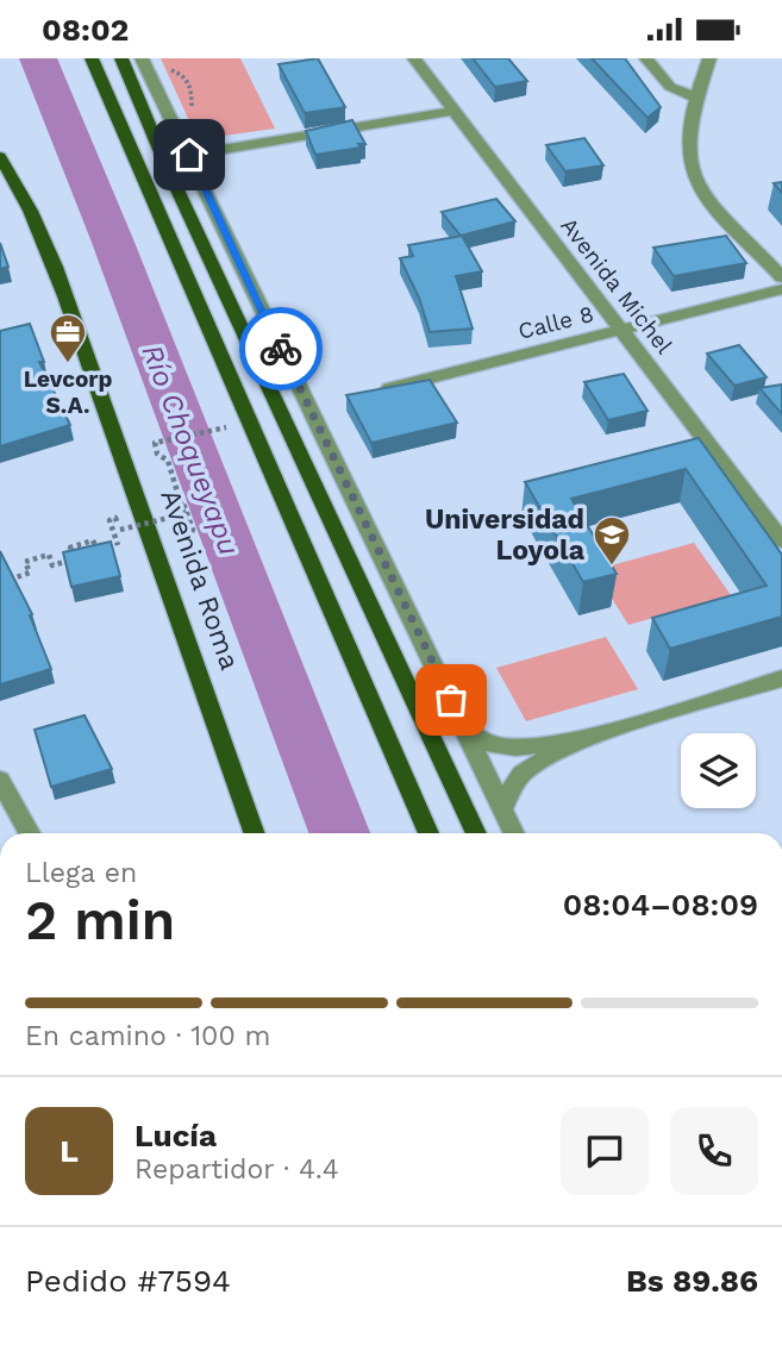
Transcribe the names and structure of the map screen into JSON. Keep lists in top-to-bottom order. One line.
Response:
{"streets":{"main road":["Avenida Roma"],"street":["Avenida Michel","Calle 8"]},"crossings":[["Avenida Michel","Calle 8"]],"water":["Río Choqueyapu"],"places":{"office":["Levcorp S.A."],"school or university":["Universidad Loyola"]},"page":{"status":"08:02","heading":["2 min","Llega en","08:04–08:09"],"panel":["Lucía","Repartidor · 4.4","Pedido #7594","Bs 89.86"],"bar":"En camino · 100 m","round":"L"}}
